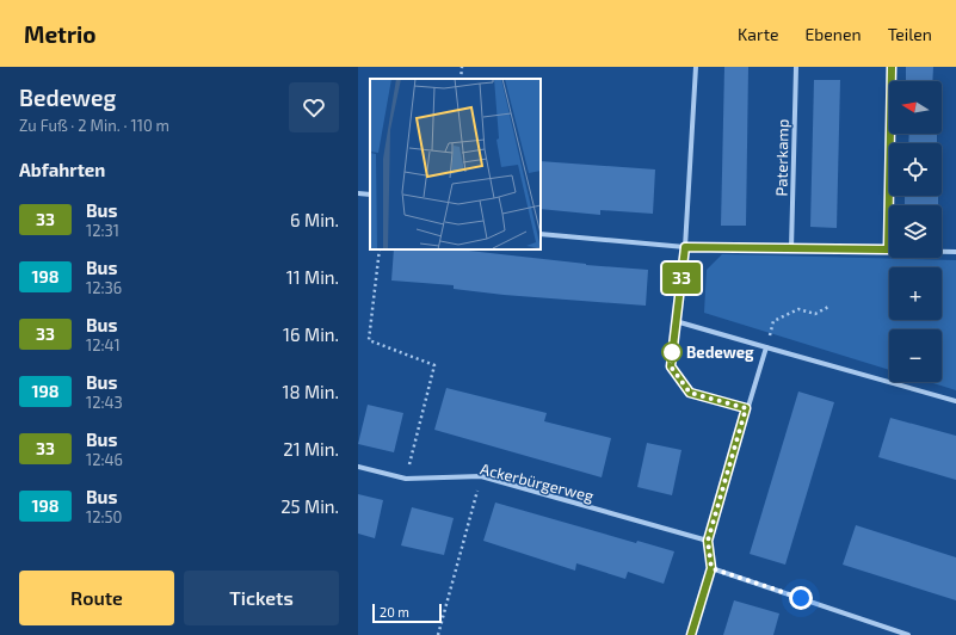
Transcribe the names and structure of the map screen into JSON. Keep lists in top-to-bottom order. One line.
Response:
{"streets":{"street":["Paterkamp","Ackerbürgerweg"]},"places":["Bedeweg"],"lines":["bus line 33"],"scale_bar":"20 m","north":"left","page":{"header":"Metrio","nav":["Karte","Ebenen","Teilen"],"heading":[["Bedeweg","Zu Fuß · 2 Min. · 110 m"],"Abfahrten"],"on_map":"33","map_buttons":["+","−"],"list":[{"mark":"33","name":"Bus","note":"12:31","value":"6 Min."},{"mark":"198","name":"Bus","note":"12:36","value":"11 Min."},{"mark":"33","name":"Bus","note":"12:41","value":"16 Min."},{"mark":"198","name":"Bus","note":"12:43","value":"18 Min."},{"mark":"33","name":"Bus","note":"12:46","value":"21 Min."},{"mark":"198","name":"Bus","note":"12:50","value":"25 Min."}],"buttons":["Route","Tickets"],"scale":"20 m"}}
